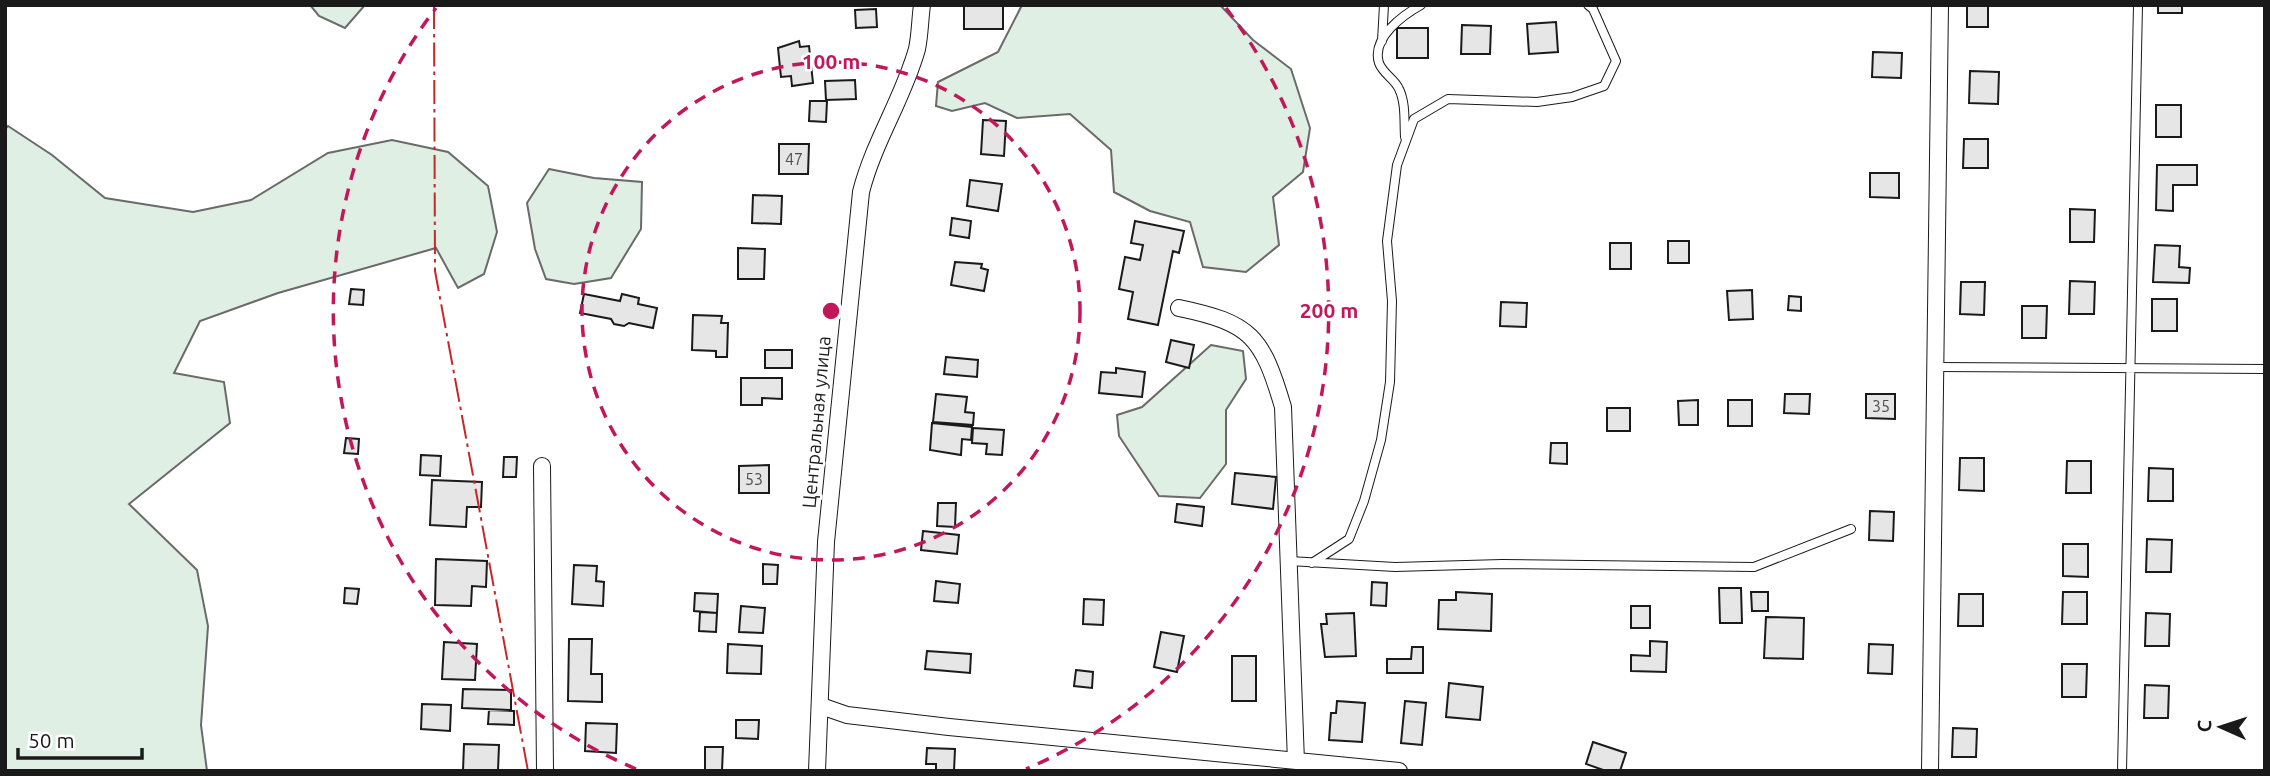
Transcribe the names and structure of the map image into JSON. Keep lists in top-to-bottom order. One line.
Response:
{"streets":{"street":["Центральная улица"]},"house_numbers":["47","35","53"],"scale_bar":"50 m","north":"left","rings":["100 m","200 m"]}
